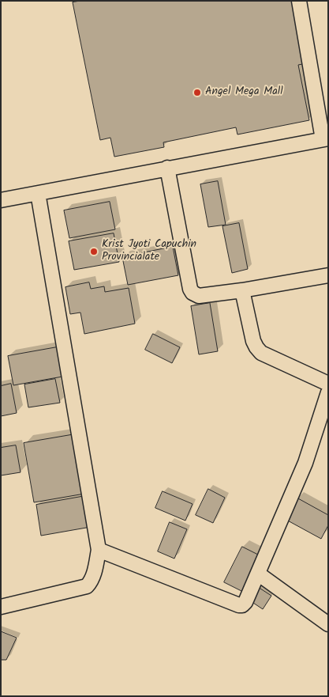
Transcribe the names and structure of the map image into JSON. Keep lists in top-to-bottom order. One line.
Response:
{"places":["Angel Mega Mall","Krist Jyoti Capuchin Provincialate"]}
